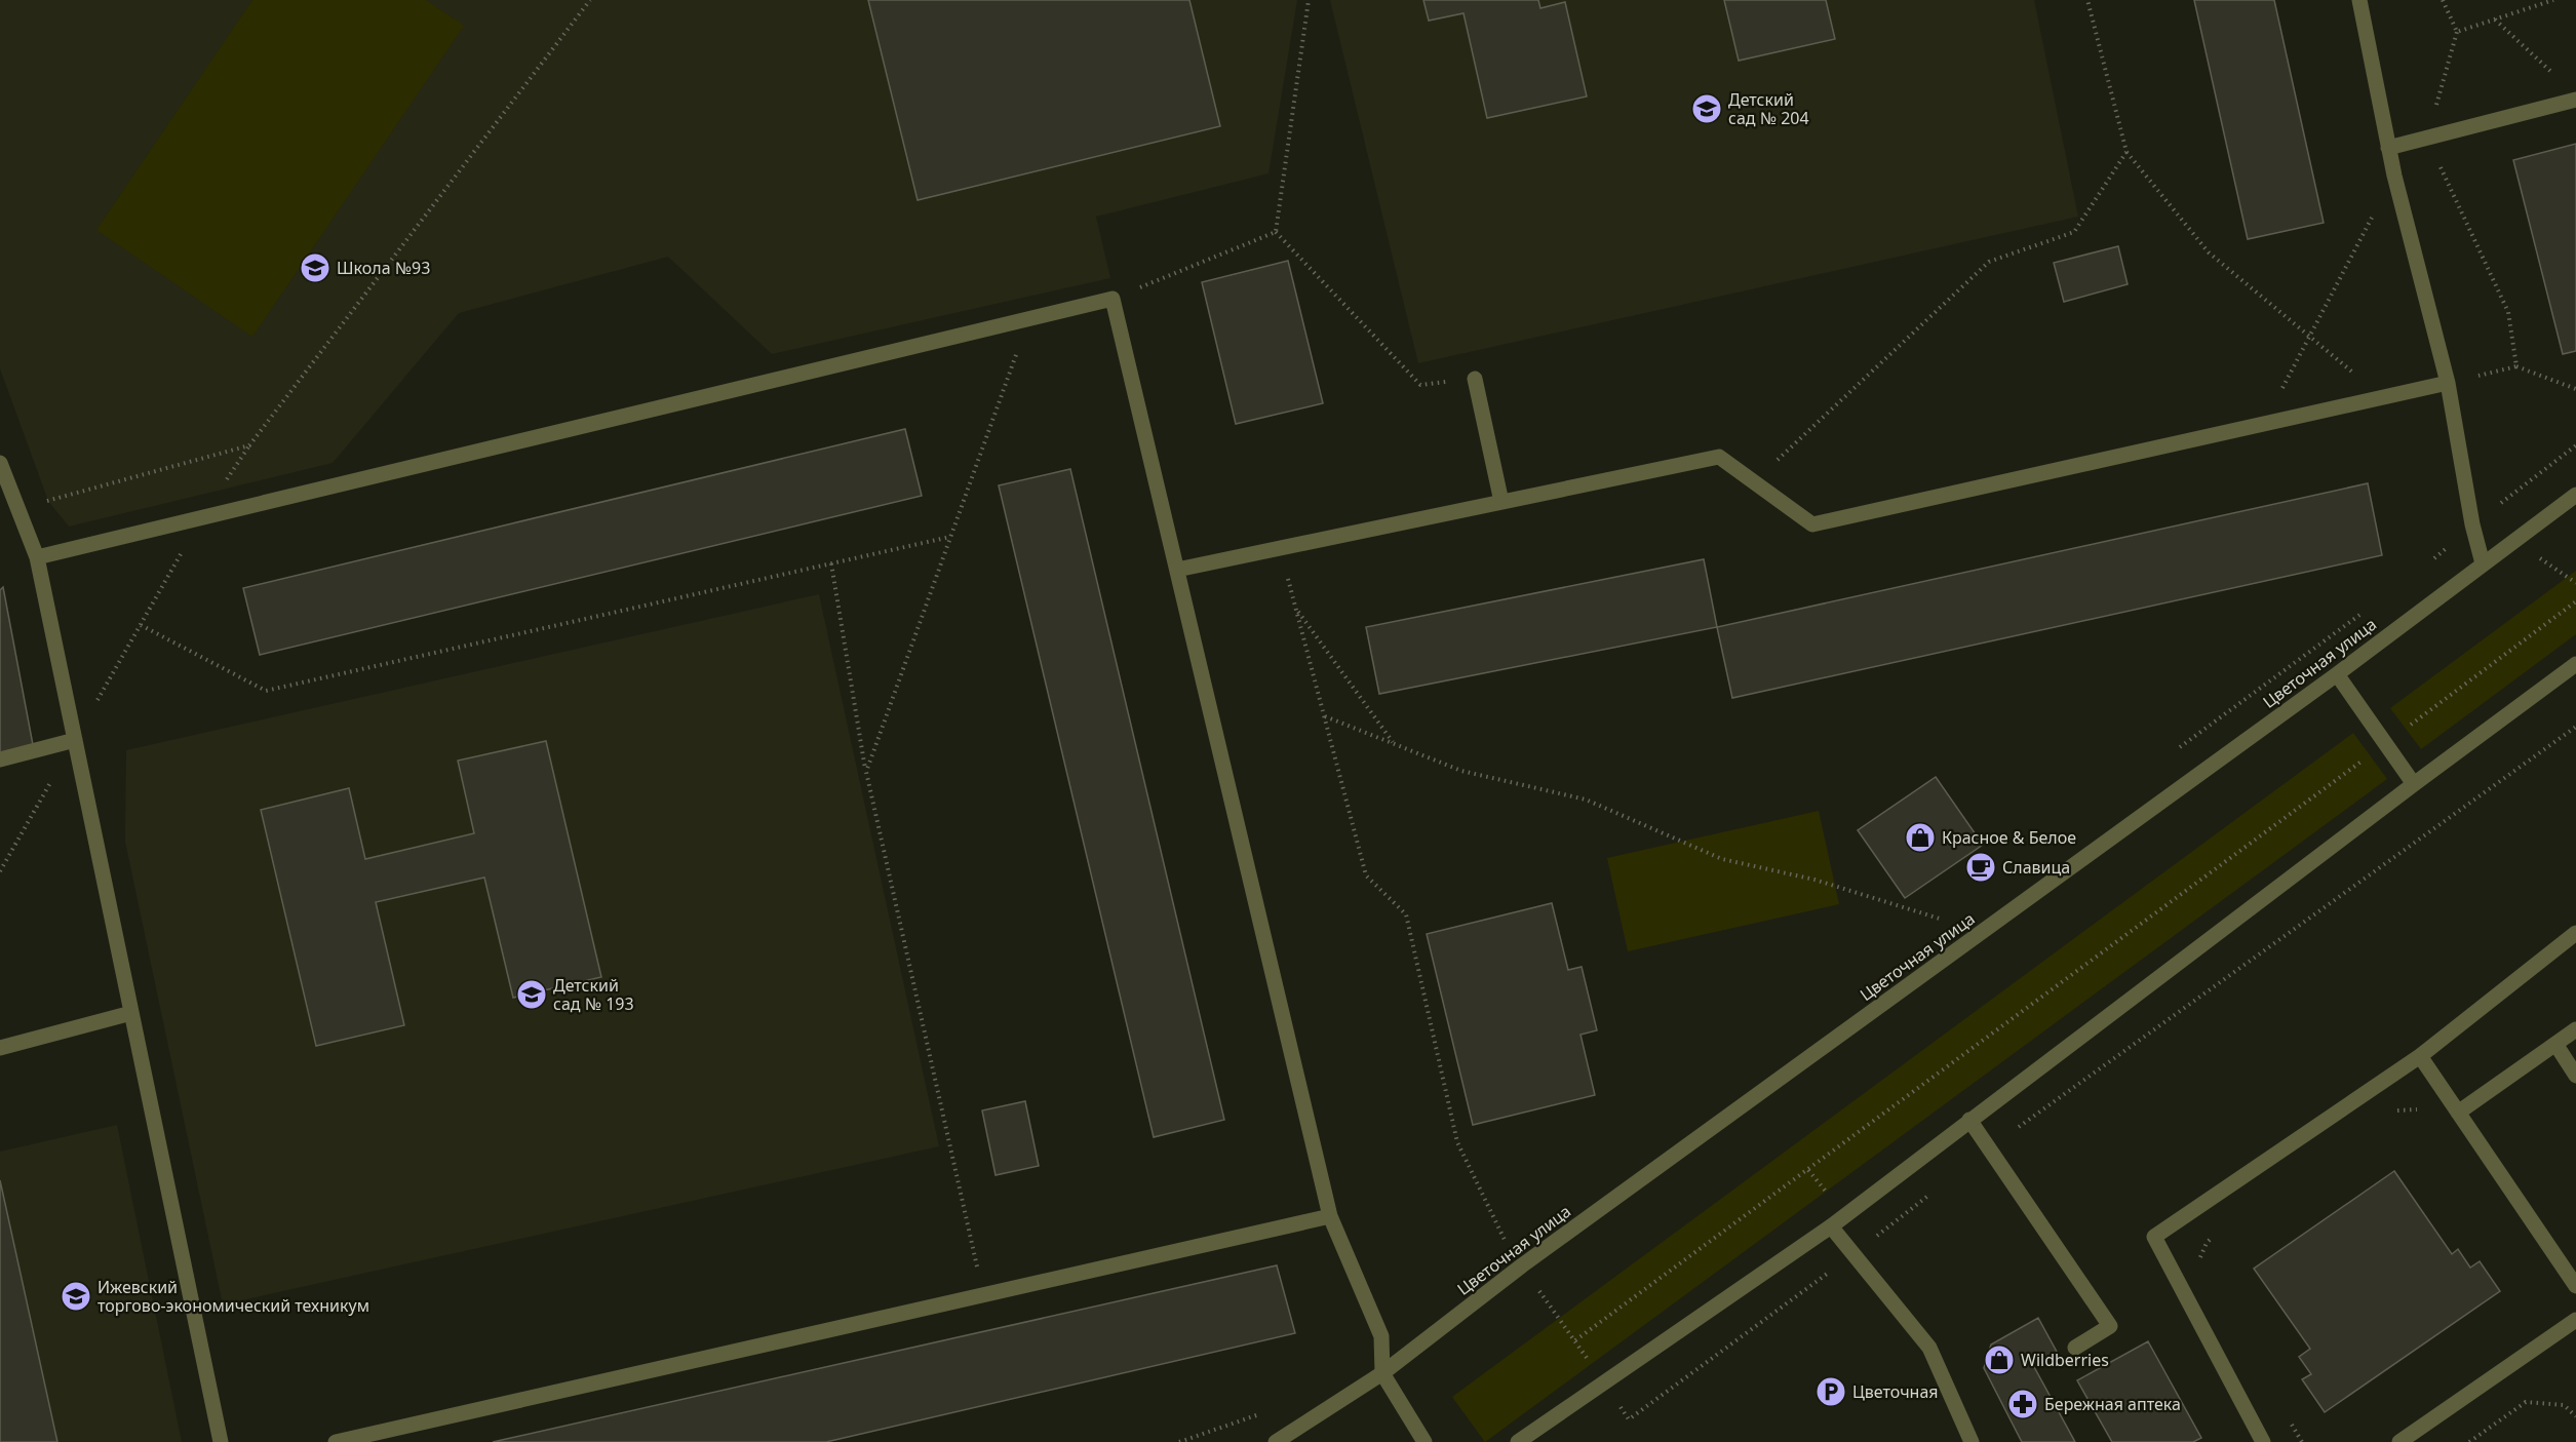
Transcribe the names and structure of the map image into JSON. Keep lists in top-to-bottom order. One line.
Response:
{"streets":{"street":["Цветочная улица"]},"places":{"school or university":["Детский сад № 204","Школа №93","Детский сад № 193","Ижевский торгово-экономический техникум"],"shop":["Красное & Белое","Wildberries"],"cafe":["Славица"],"parking":["Цветочная"],"pharmacy":["Бережная аптека"]}}
